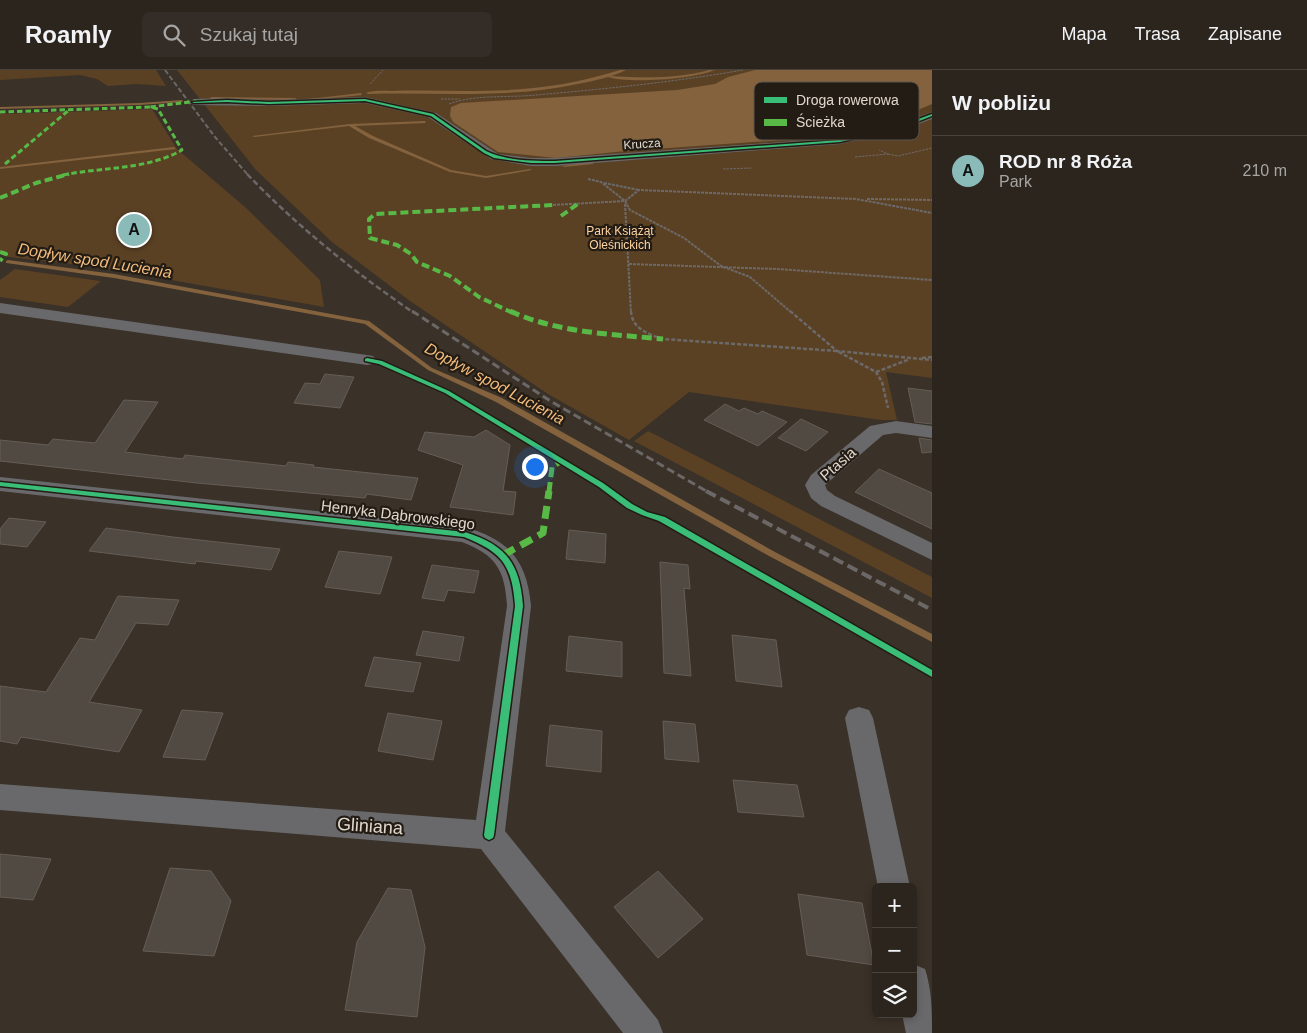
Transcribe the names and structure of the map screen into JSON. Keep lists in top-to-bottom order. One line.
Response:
{"streets":{"street":["Krucza","Ptasia","Henryka Dąbrowskiego","Gliniana"]},"crossings":[["Henryka Dąbrowskiego","Gliniana"]],"water":["Dopływ spod Lucienia"],"parks":["Park Książąt Oleśnickich"],"legend":["Droga rowerowa","Ścieżka"],"page":{"header":"Roamly","search":"Szukaj tutaj","nav":["Mapa","Trasa","Zapisane"],"heading":"W pobliżu","list":[{"mark":"A","name":"ROD nr 8 Róża","note":"Park","value":"210 m"}],"pins":"A","map_buttons":["+","−"]}}
